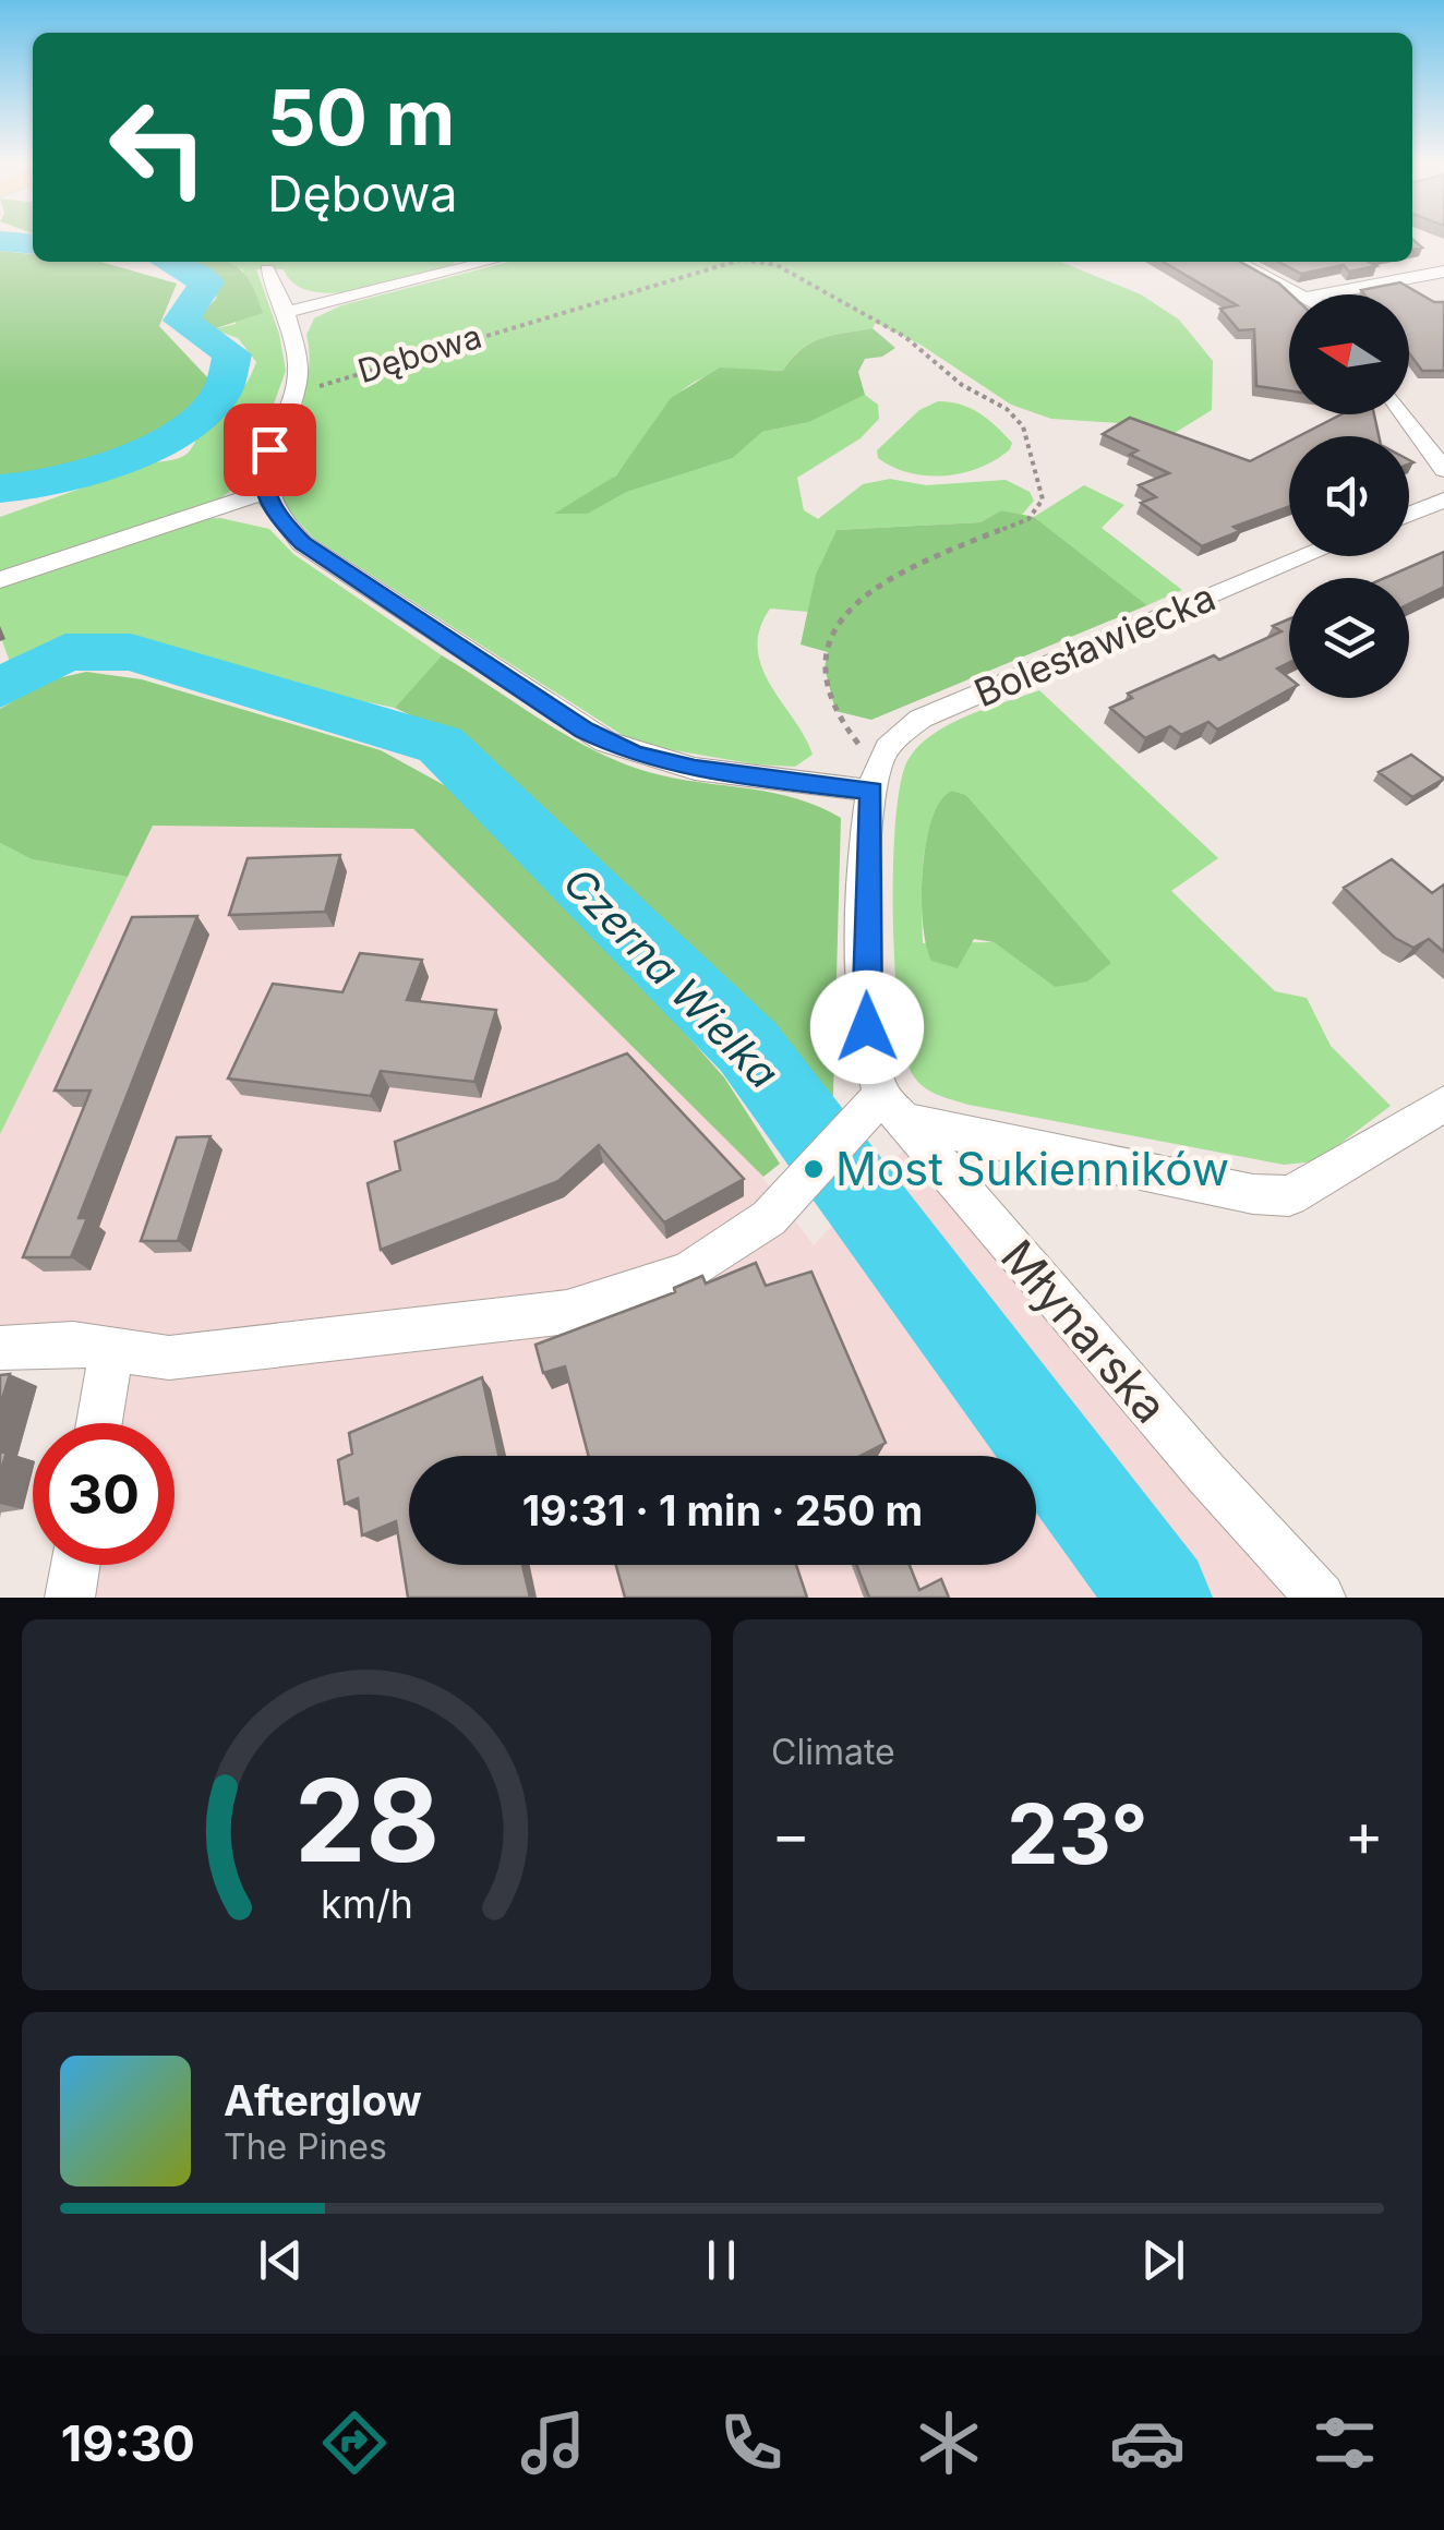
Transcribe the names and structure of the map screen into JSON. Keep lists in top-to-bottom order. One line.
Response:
{"streets":{"street":["Bolesławiecka","Młynarska"],"path":["Dębowa"]},"crossings":[["Bolesławiecka","Młynarska"]],"water":["Czerna Wielka"],"places":["Most Sukienników"],"north":"left","page":{"turn":["50 m","Dębowa"],"limit":"30","trip":"19:31 · 1 min · 250 m","tile":"Climate","heat":["−","23°","+"],"song":["Afterglow","The Pines"],"tabs":"19:30","gauge":["28","km/h"]}}
